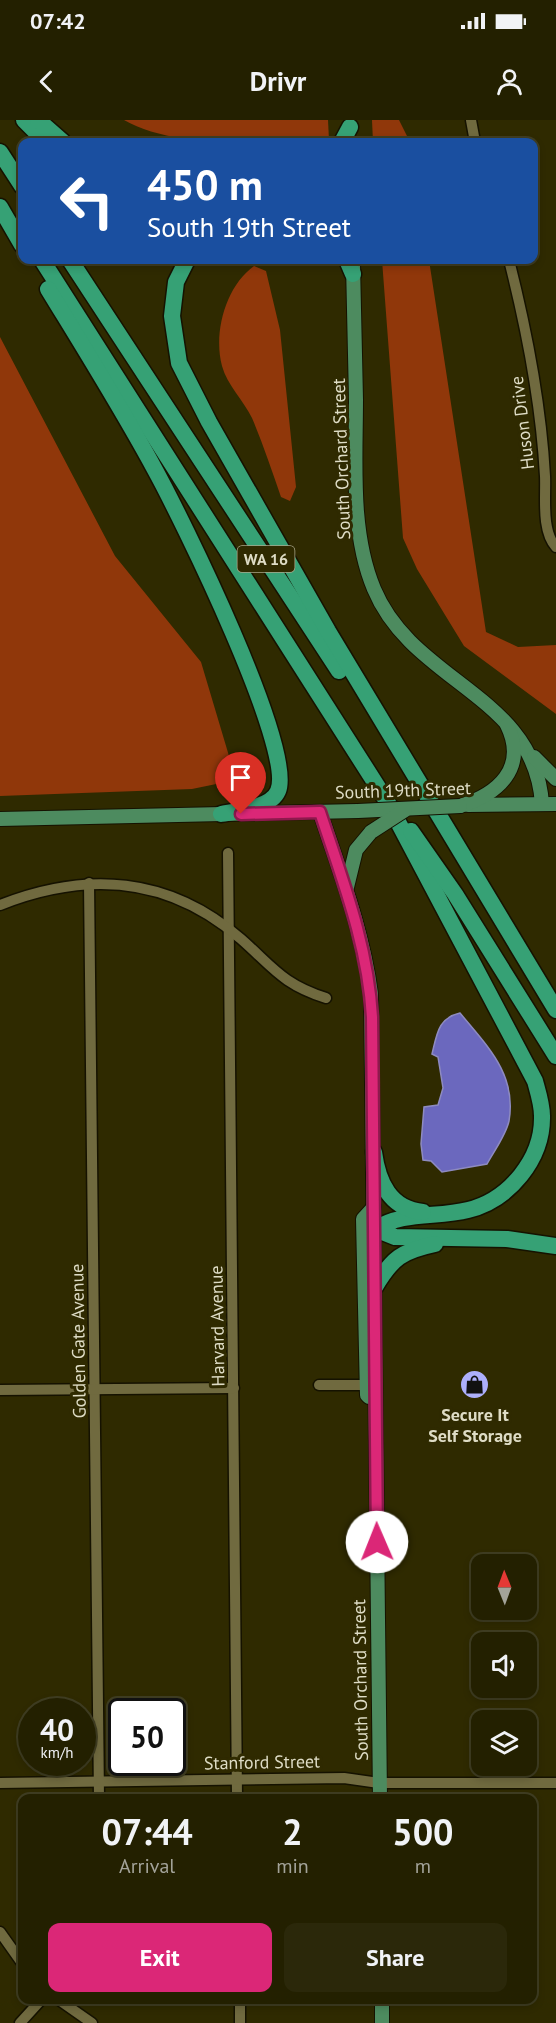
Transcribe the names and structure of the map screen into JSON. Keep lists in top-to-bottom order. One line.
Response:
{"streets":{"highway":["WA 16"],"main road":["South Orchard Street","South 19th Street"],"street":["Huson Drive","Harvard Avenue","Golden Gate Avenue","Stanford Street"]},"crossings":[["South Orchard Street","South 19th Street"],["South Orchard Street","Stanford Street"],["Harvard Avenue","Stanford Street"],["Golden Gate Avenue","Stanford Street"]],"places":{"shop":["Secure It Self Storage"]},"north":"top","page":{"status":"07:42","header":"Drivr","turn":["450 m","South 19th Street"],"speed":"40 km/h","limit":"50","eta":["07:44","Arrival","2","min","500","m"],"buttons":["Exit","Share"]}}
